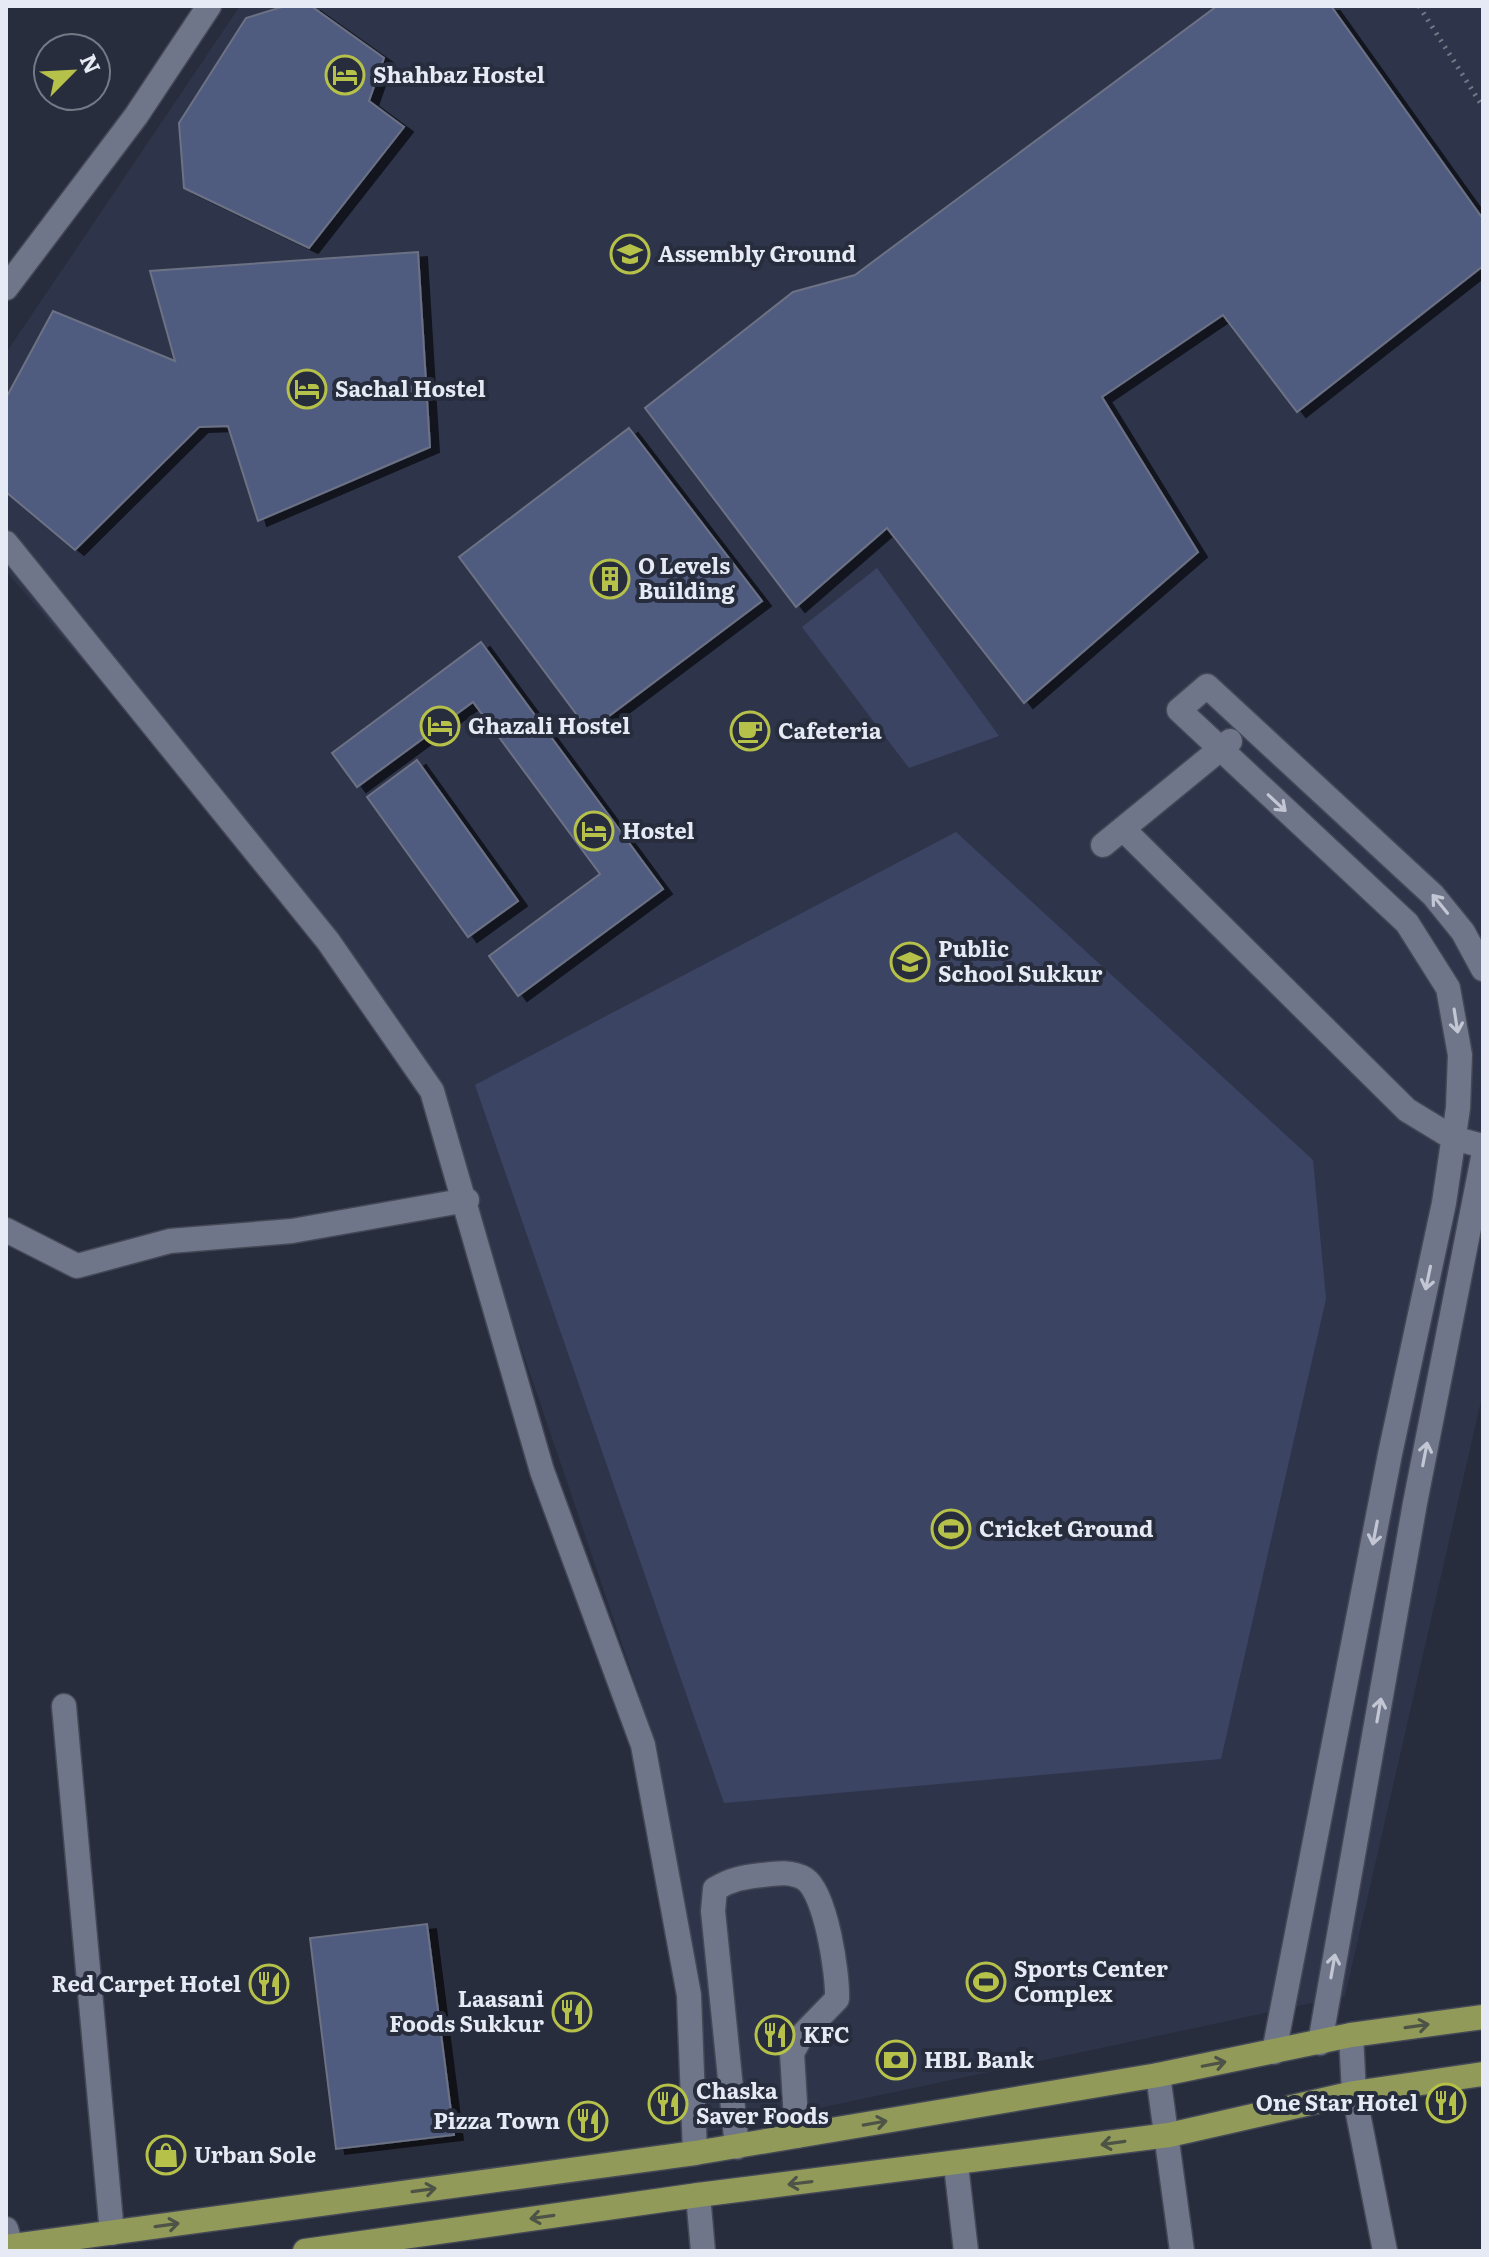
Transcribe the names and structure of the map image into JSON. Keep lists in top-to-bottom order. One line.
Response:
{"places":{"hotel":["Shahbaz Hostel","Sachal Hostel","Ghazali Hostel","Hostel"],"school or university":["Assembly Ground","Public School Sukkur"],"building":["O Levels Building"],"cafe":["Cafeteria"],"sports":["Cricket Ground","Sports Center Complex"],"restaurant":["Red Carpet Hotel","Laasani Foods Sukkur","KFC","One Star Hotel","Chaska Saver Foods","Pizza Town"],"bank":["HBL Bank"],"shop":["Urban Sole"]},"north":"top right"}
